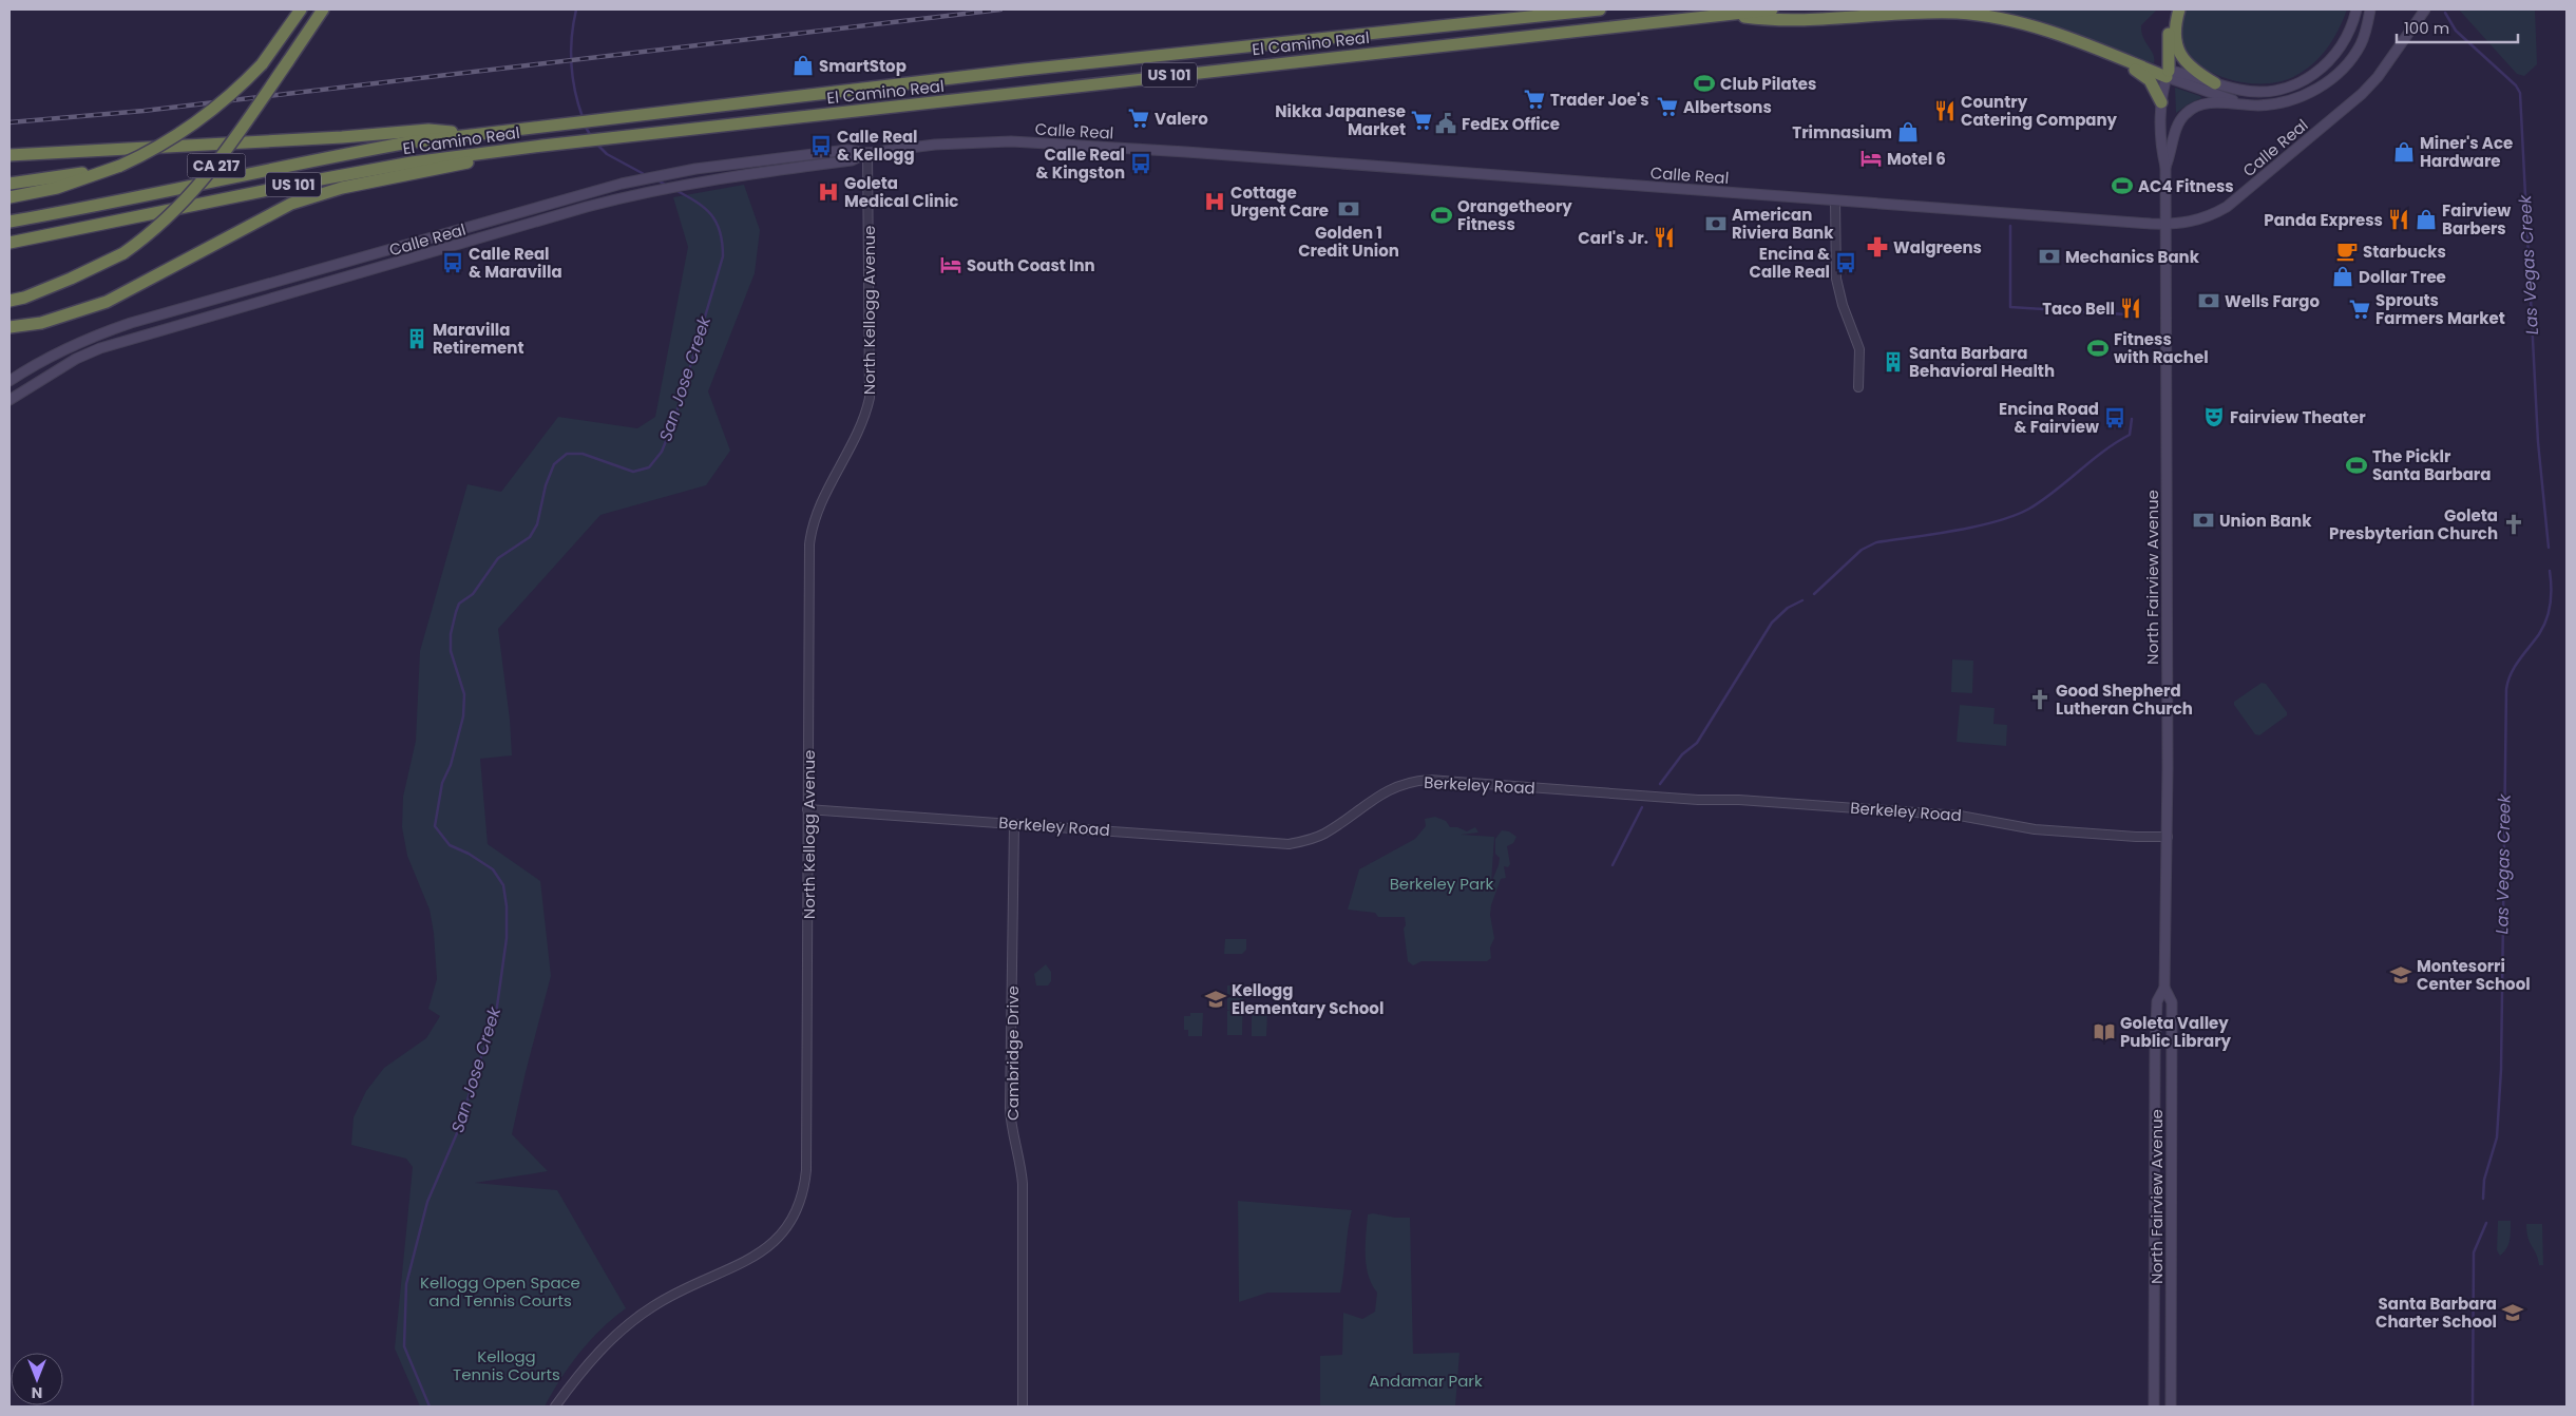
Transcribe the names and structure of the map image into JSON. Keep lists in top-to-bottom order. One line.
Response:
{"streets":{"highway":["El Camino Real","US 101","CA 217"],"main road":["Calle Real","North Fairview Avenue"],"street":["North Kellogg Avenue","Berkeley Road","Cambridge Drive"]},"crossings":[["Calle Real","North Kellogg Avenue"],["Calle Real","North Fairview Avenue"],["North Kellogg Avenue","Berkeley Road"],["North Fairview Avenue","Berkeley Road"],["Berkeley Road","Cambridge Drive"]],"water":["Las Vegas Creek","San Jose Creek"],"parks":["Berkeley Park","Kellogg Open Space and Tennis Courts","Kellogg Tennis Courts","Andamar Park"],"places":{"shop":["SmartStop","Trimnasium","Miner's Ace Hardware","Fairview Barbers","Dollar Tree"],"sports":["Club Pilates","AC4 Fitness","Orangetheory Fitness","Fitness with Rachel","The Picklr Santa Barbara"],"supermarket":["Trader Joe's","Albertsons","Valero","Nikka Japanese Market","Sprouts Farmers Market"],"restaurant":["Country Catering Company","Panda Express","Carl's Jr.","Taco Bell"],"public building":["FedEx Office"],"bus stop":["Calle Real & Kellogg","Calle Real & Kingston","Calle Real & Maravilla","Encina & Calle Real","Encina Road & Fairview"],"hotel":["Motel 6","South Coast Inn"],"hospital":["Goleta Medical Clinic","Cottage Urgent Care"],"bank":["Golden 1 Credit Union","American Riviera Bank","Mechanics Bank","Wells Fargo","Union Bank"],"pharmacy":["Walgreens"],"cafe":["Starbucks"],"building":["Maravilla Retirement","Santa Barbara Behavioral Health"],"theatre":["Fairview Theater"],"church":["Goleta Presbyterian Church","Good Shepherd Lutheran Church"],"school or university":["Montesorri Center School","Kellogg Elementary School","Santa Barbara Charter School"],"library":["Goleta Valley Public Library"]},"scale_bar":"100 m","north":"bottom"}
